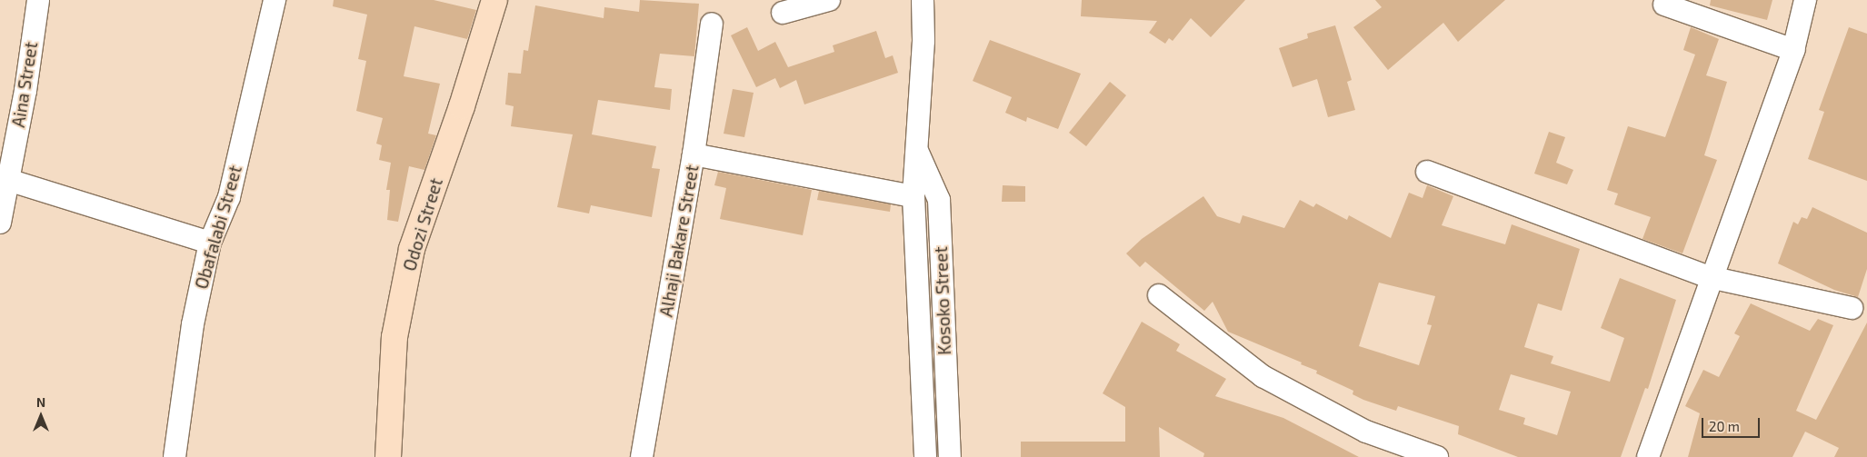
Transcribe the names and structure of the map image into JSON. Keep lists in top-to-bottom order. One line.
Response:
{"streets":{"main road":["Odozi Street"],"street":["Aina Street","Obafalabi Street","Alhaji Bakare Street","Kosoko Street"]},"scale_bar":"20 m","north":"top"}
